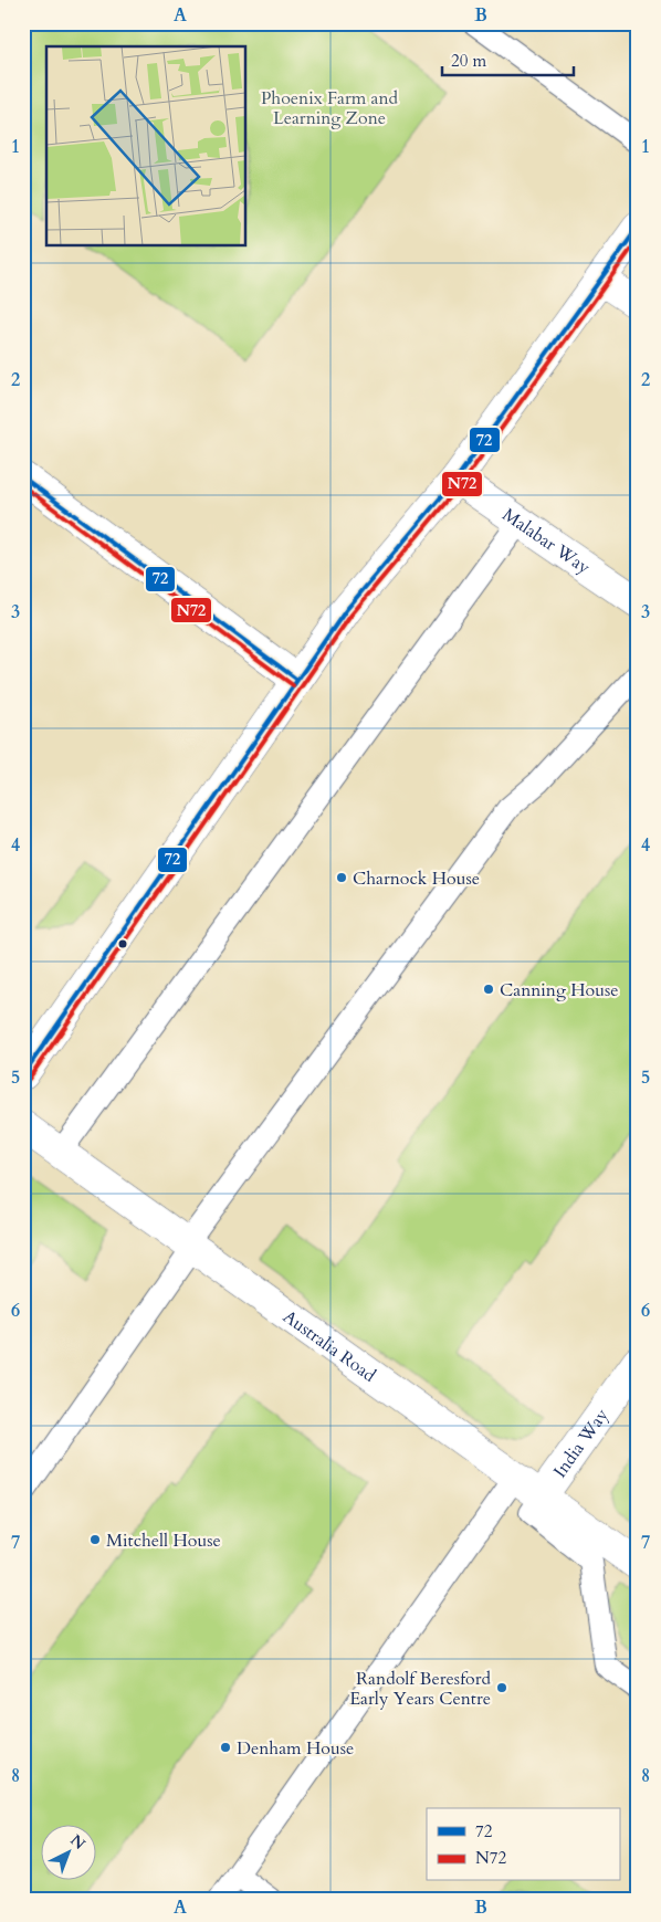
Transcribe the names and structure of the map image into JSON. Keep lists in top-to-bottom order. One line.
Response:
{"streets":{"street":["Malabar Way","Australia Road","India Way"]},"crossings":[["Australia Road","India Way"]],"parks":["Phoenix Farm and Learning Zone"],"places":["Charnock House","Canning House","Mitchell House","Randolf Beresford Early Years Centre","Denham House"],"lines":["transit line 72","transit line N72"],"legend":["72","N72"],"scale_bar":"20 m","north":"top right","grid":{"columns":["A","B"],"rows":["1","2","3","4","5","6","7","8"]}}
